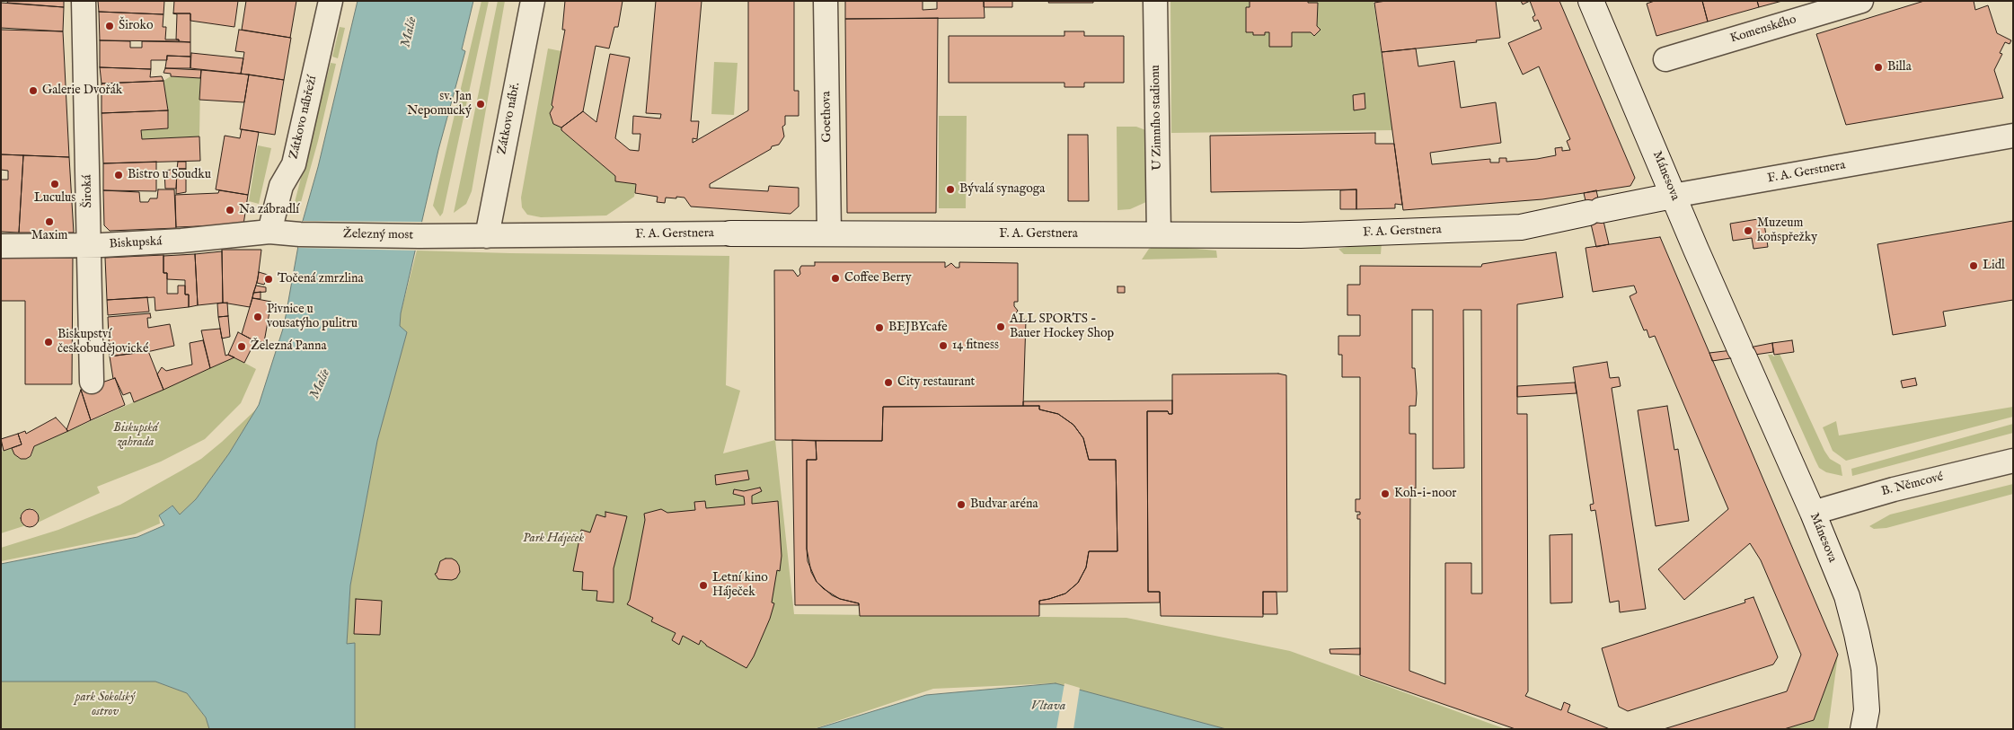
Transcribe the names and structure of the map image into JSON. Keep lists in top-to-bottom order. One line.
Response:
{"streets":{"street":["Komenského","Goethova","Zátkovo nábřeží","U Zimního stadionu","Zátkovo nábř.","F. A. Gerstnera","Mánesova","Široká","Železný most","Biskupská","B. Němcové"]},"crossings":[["Goethova","F. A. Gerstnera"],["Zátkovo nábřeží","Železný most"],["Zátkovo nábřeží","Biskupská"],["U Zimního stadionu","F. A. Gerstnera"],["Zátkovo nábř.","F. A. Gerstnera"],["Zátkovo nábř.","Železný most"],["F. A. Gerstnera","Mánesova"],["F. A. Gerstnera","Železný most"],["Mánesova","B. Němcové"],["Široká","Biskupská"],["Železný most","Biskupská"]],"water":["Malše","Vltava"],"parks":["Biskupská zahrada","Park Háječek","park Sokolský ostrov"],"places":["Široko","Billa","Galerie Dvořák","sv. Jan Nepomucký","Bistro u Soudku","Luculus","Bývalá synagoga","Na zábradlí","Maxim","Muzeum koňspřežky","Lidl","Coffee Berry","Točená zmrzlina","Pivnice u vousatýho pulitru","ALL SPORTS - Bauer Hockey Shop","BEJBYcafe","Biskupství českobudějovické","14 fitness","Železná Panna","City restaurant","Koh-i-noor","Budvar aréna","Letní kino Háječek"]}
